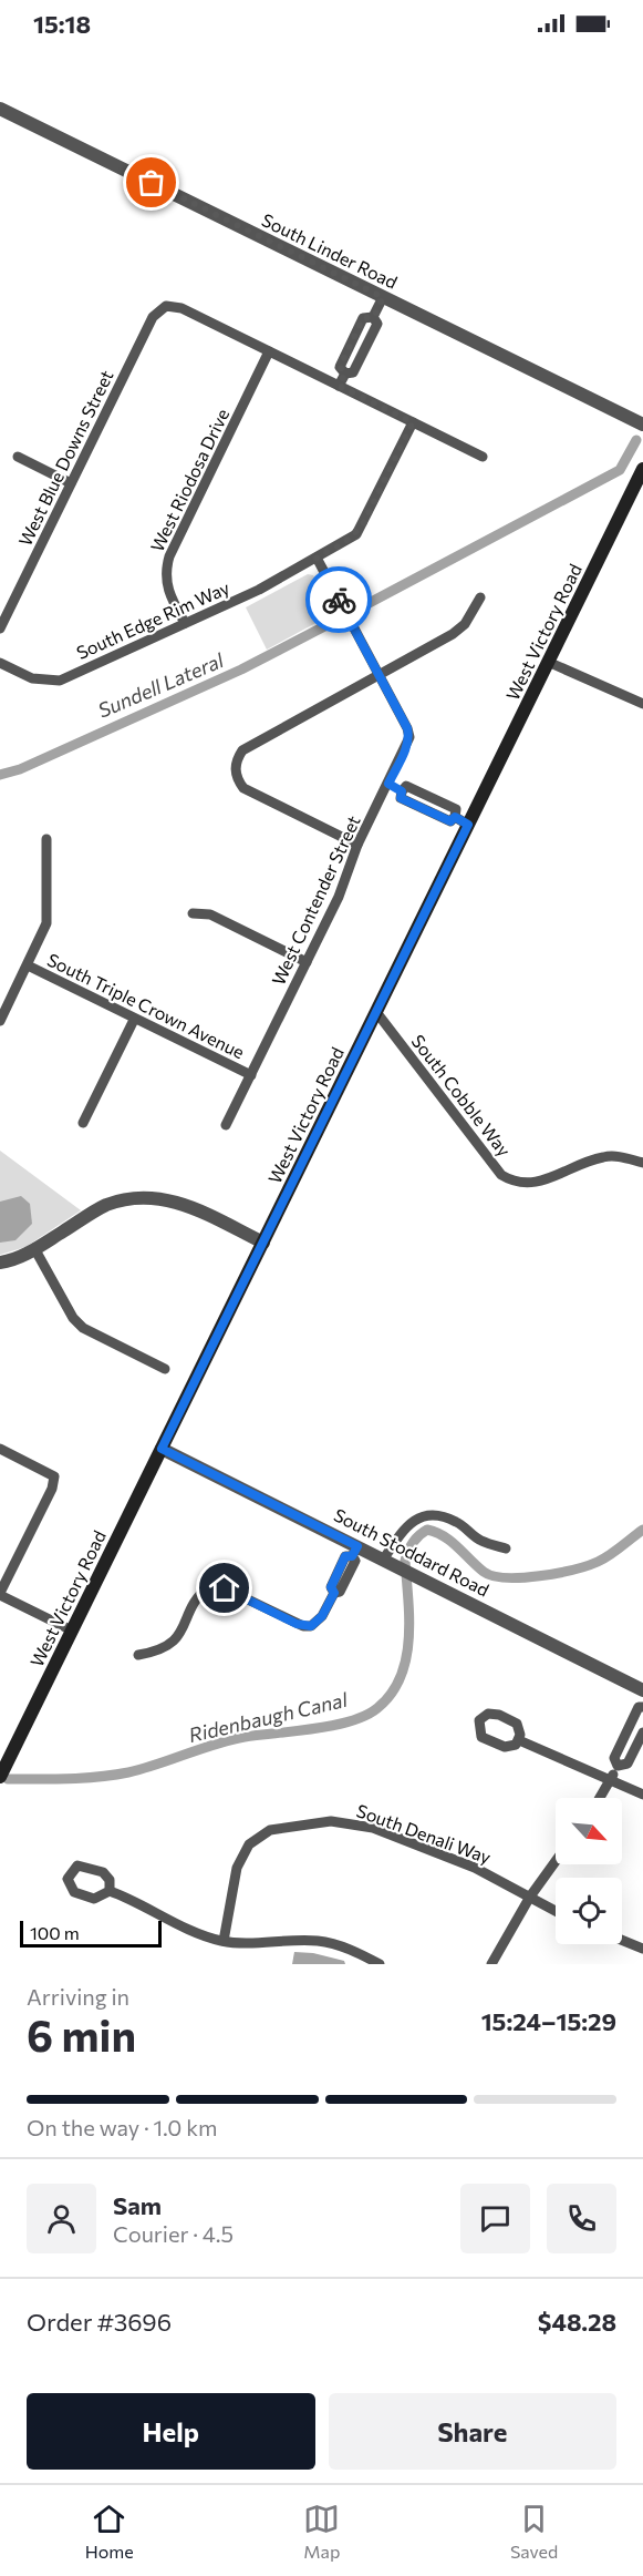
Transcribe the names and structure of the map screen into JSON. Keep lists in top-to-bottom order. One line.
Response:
{"streets":{"main road":["West Victory Road"],"street":["South Linder Road","West Blue Downs Street","West Riodosa Drive","South Edge Rim Way","West Contender Street","South Triple Crown Avenue","South Cobble Way","South Stoddard Road","South Denali Way"]},"crossings":[["West Blue Downs Street","West Riodosa Drive"],["West Riodosa Drive","South Edge Rim Way"],["West Victory Road","South Cobble Way"],["West Victory Road","South Stoddard Road"],["West Contender Street","South Triple Crown Avenue"]],"water":["Sundell Lateral","Ridenbaugh Canal"],"scale_bar":"100 m","north":"bottom right","page":{"status":"15:18","scale":"100 m","heading":["6 min","Arriving in","15:24–15:29"],"panel":["Sam","Courier · 4.5","Order #3696","$48.28"],"bar":"On the way · 1.0 km","buttons":["Help","Share"],"tabs":["Home","Map","Saved"]}}
